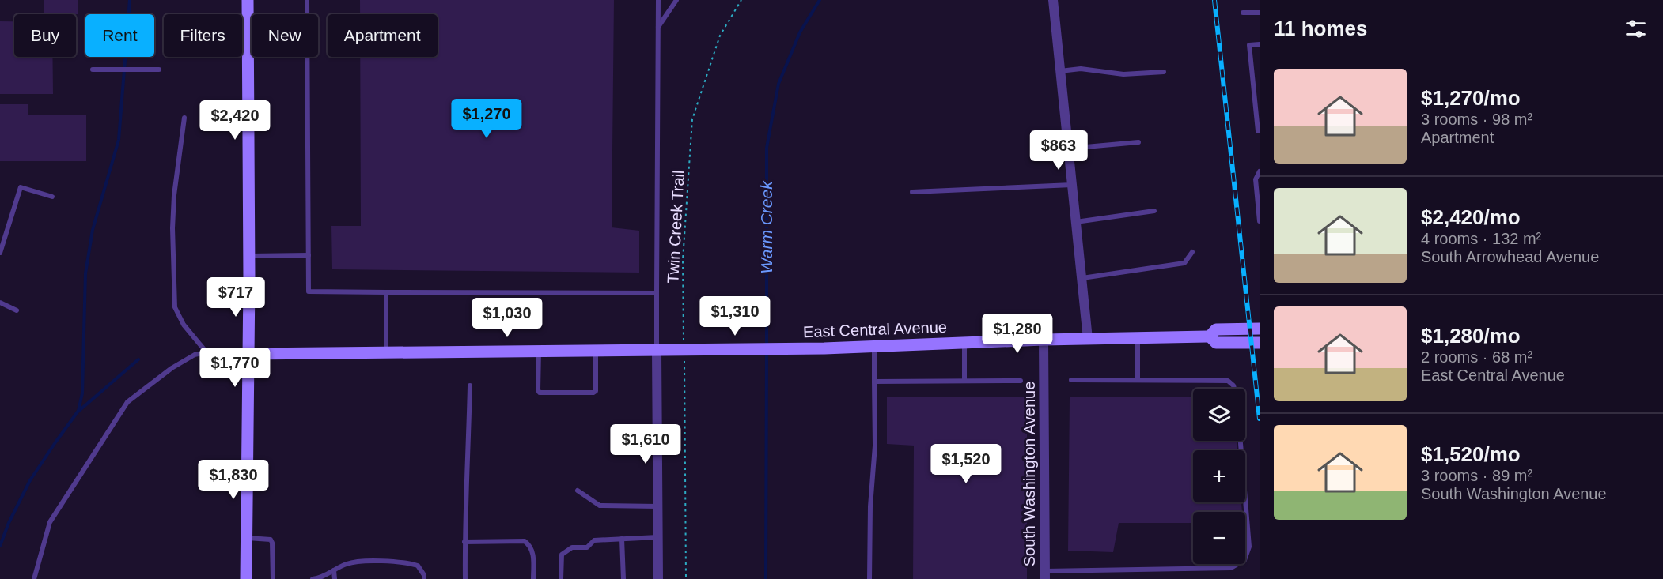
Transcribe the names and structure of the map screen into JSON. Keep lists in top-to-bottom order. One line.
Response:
{"streets":{"street":["East Central Avenue","South Washington Avenue"],"path":["Twin Creek Trail"]},"crossings":[["Twin Creek Trail","East Central Avenue"],["East Central Avenue","South Washington Avenue"]],"water":["Warm Creek"],"page":{"heading":"11 homes","chip":["Buy","Rent","Filters","New","Apartment"],"list":[{"name":"$1,270/mo","note":"3 rooms · 98 m² · Apartment"},{"name":"$2,420/mo","note":"4 rooms · 132 m² · South Arrowhead Avenue"},{"name":"$1,280/mo","note":"2 rooms · 68 m² · East Central Avenue"},{"name":"$1,520/mo","note":"3 rooms · 89 m² · South Washington Avenue"}],"price":["$1,270","$2,420","$863","$717","$1,310","$1,030","$1,280","$1,770","$1,610","$1,520","$1,830"],"map_buttons":["+","−"]}}
